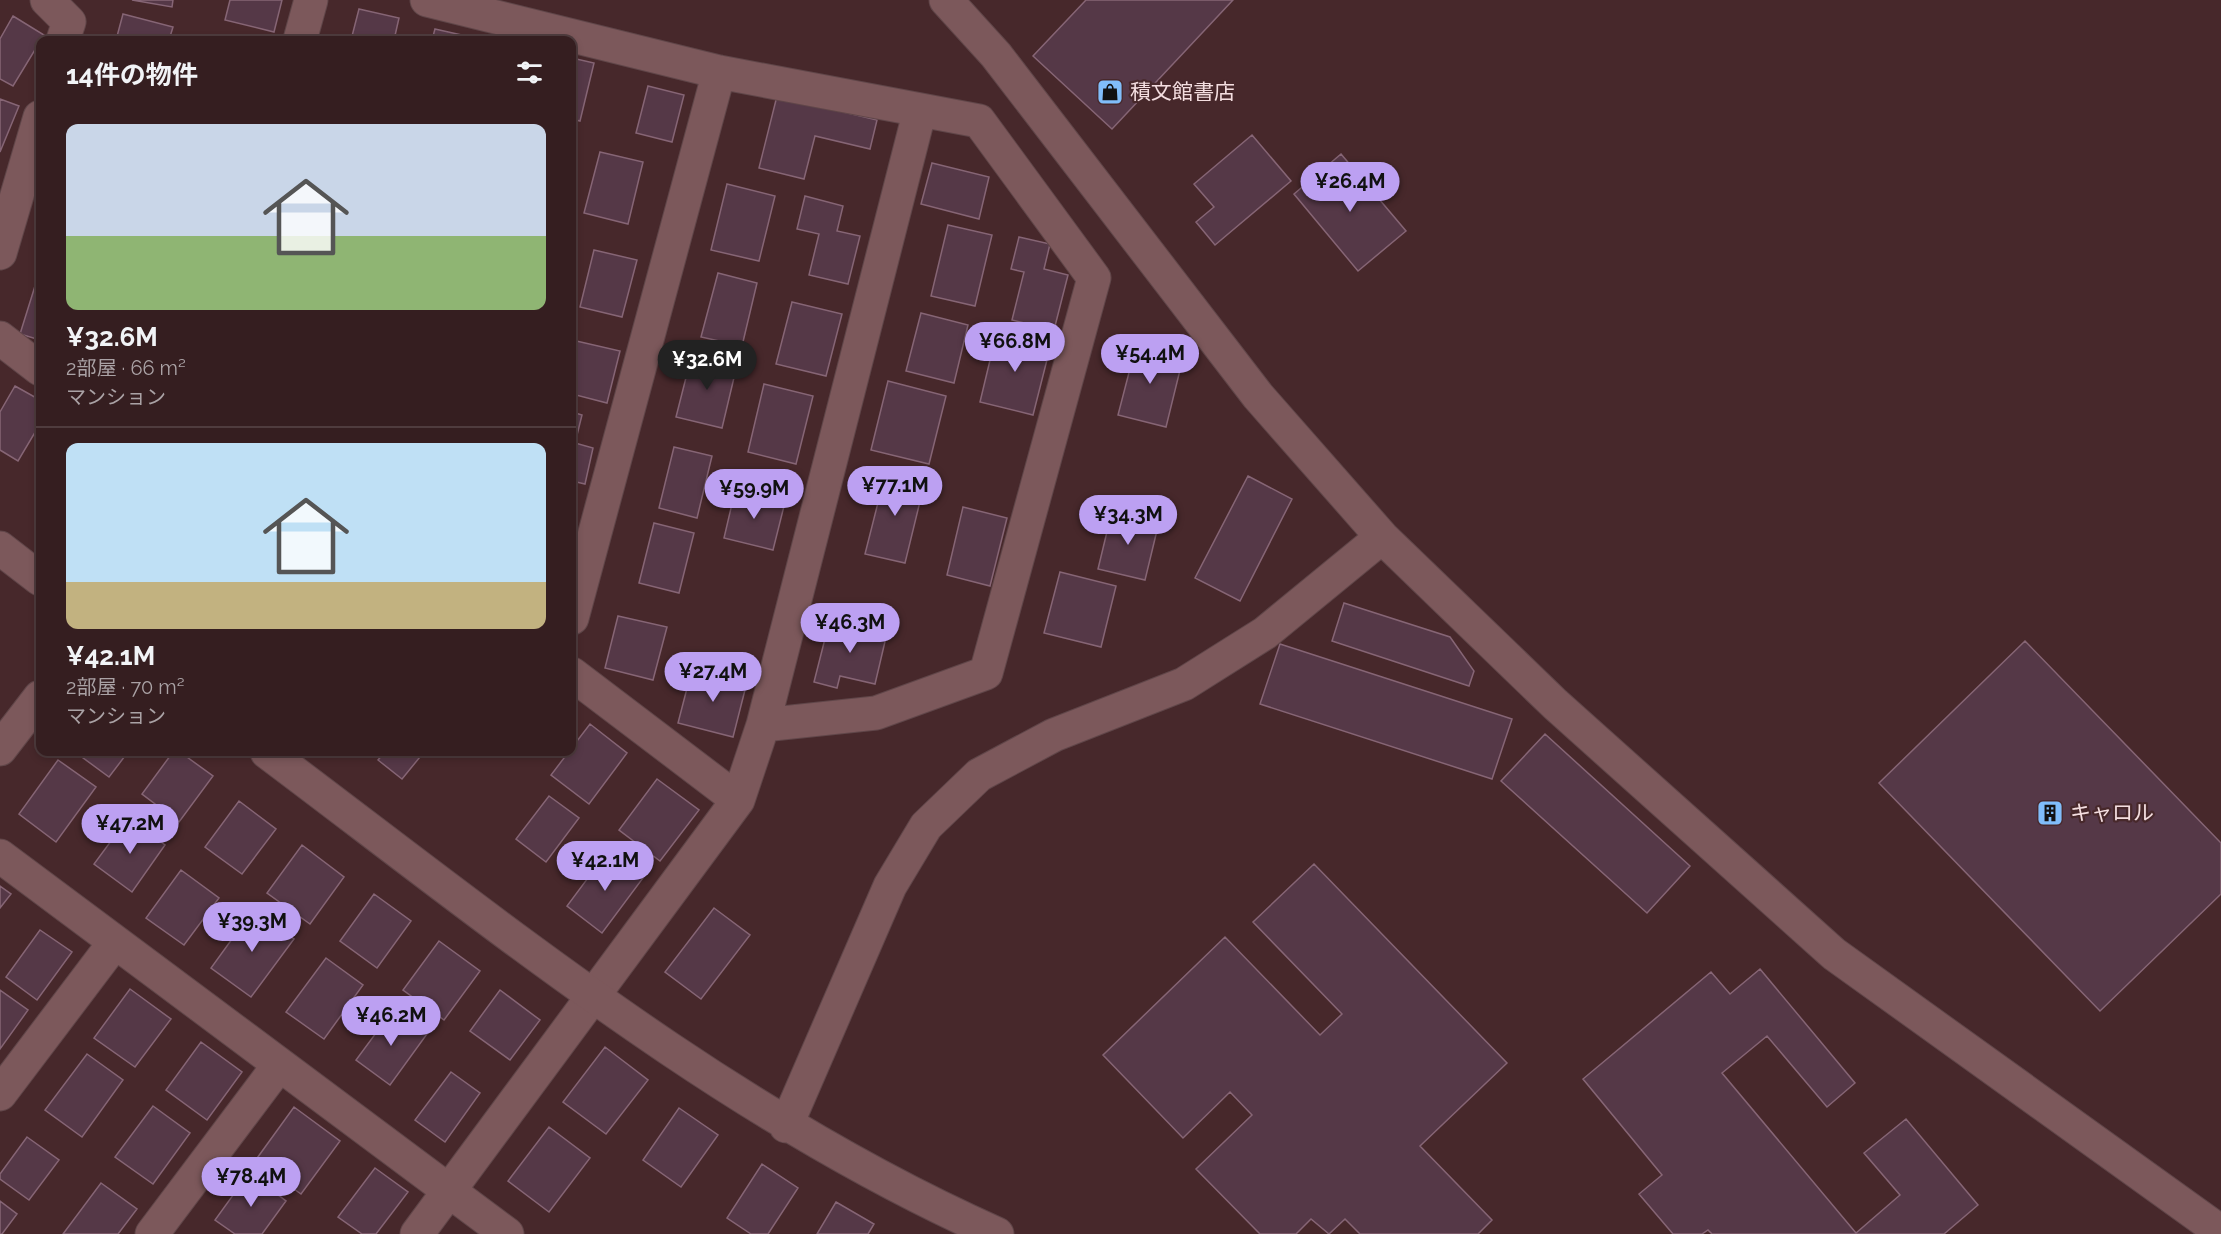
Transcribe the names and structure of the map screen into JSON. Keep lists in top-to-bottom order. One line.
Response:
{"places":{"shop":["積文館書店"],"building":["キャロル"]},"page":{"heading":"14件の物件","list":[{"name":"¥32.6M","note":"2部屋 · 66 m² · マンション"},{"name":"¥42.1M","note":"2部屋 · 70 m² · マンション"}],"price":["¥26.4M","¥66.8M","¥54.4M","¥32.6M","¥77.1M","¥59.9M","¥34.3M","¥46.3M","¥27.4M","¥47.2M","¥42.1M","¥39.3M","¥46.2M","¥78.4M"]}}
